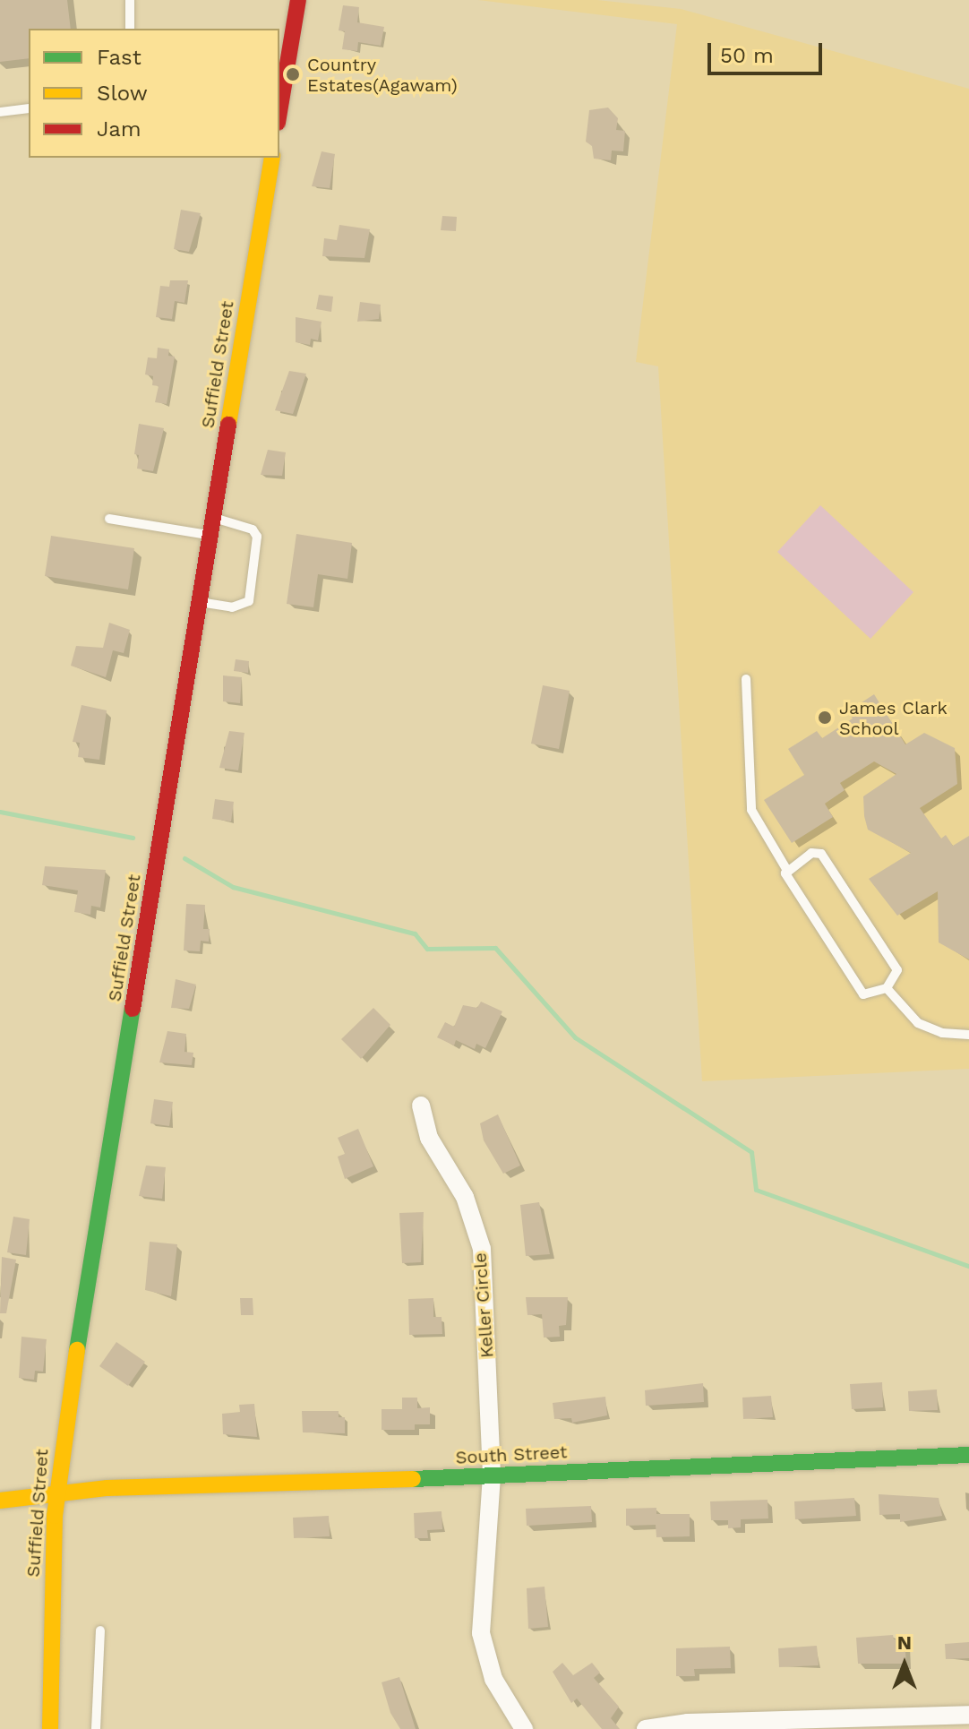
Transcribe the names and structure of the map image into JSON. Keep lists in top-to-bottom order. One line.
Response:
{"streets":{"main road":["Suffield Street","South Street"],"street":["Keller Circle"]},"crossings":[["Suffield Street","South Street"],["Keller Circle","South Street"]],"places":["Country Estates(Agawam)","James Clark School"],"legend":["Fast","Slow","Jam"],"scale_bar":"50 m","north":"top"}
